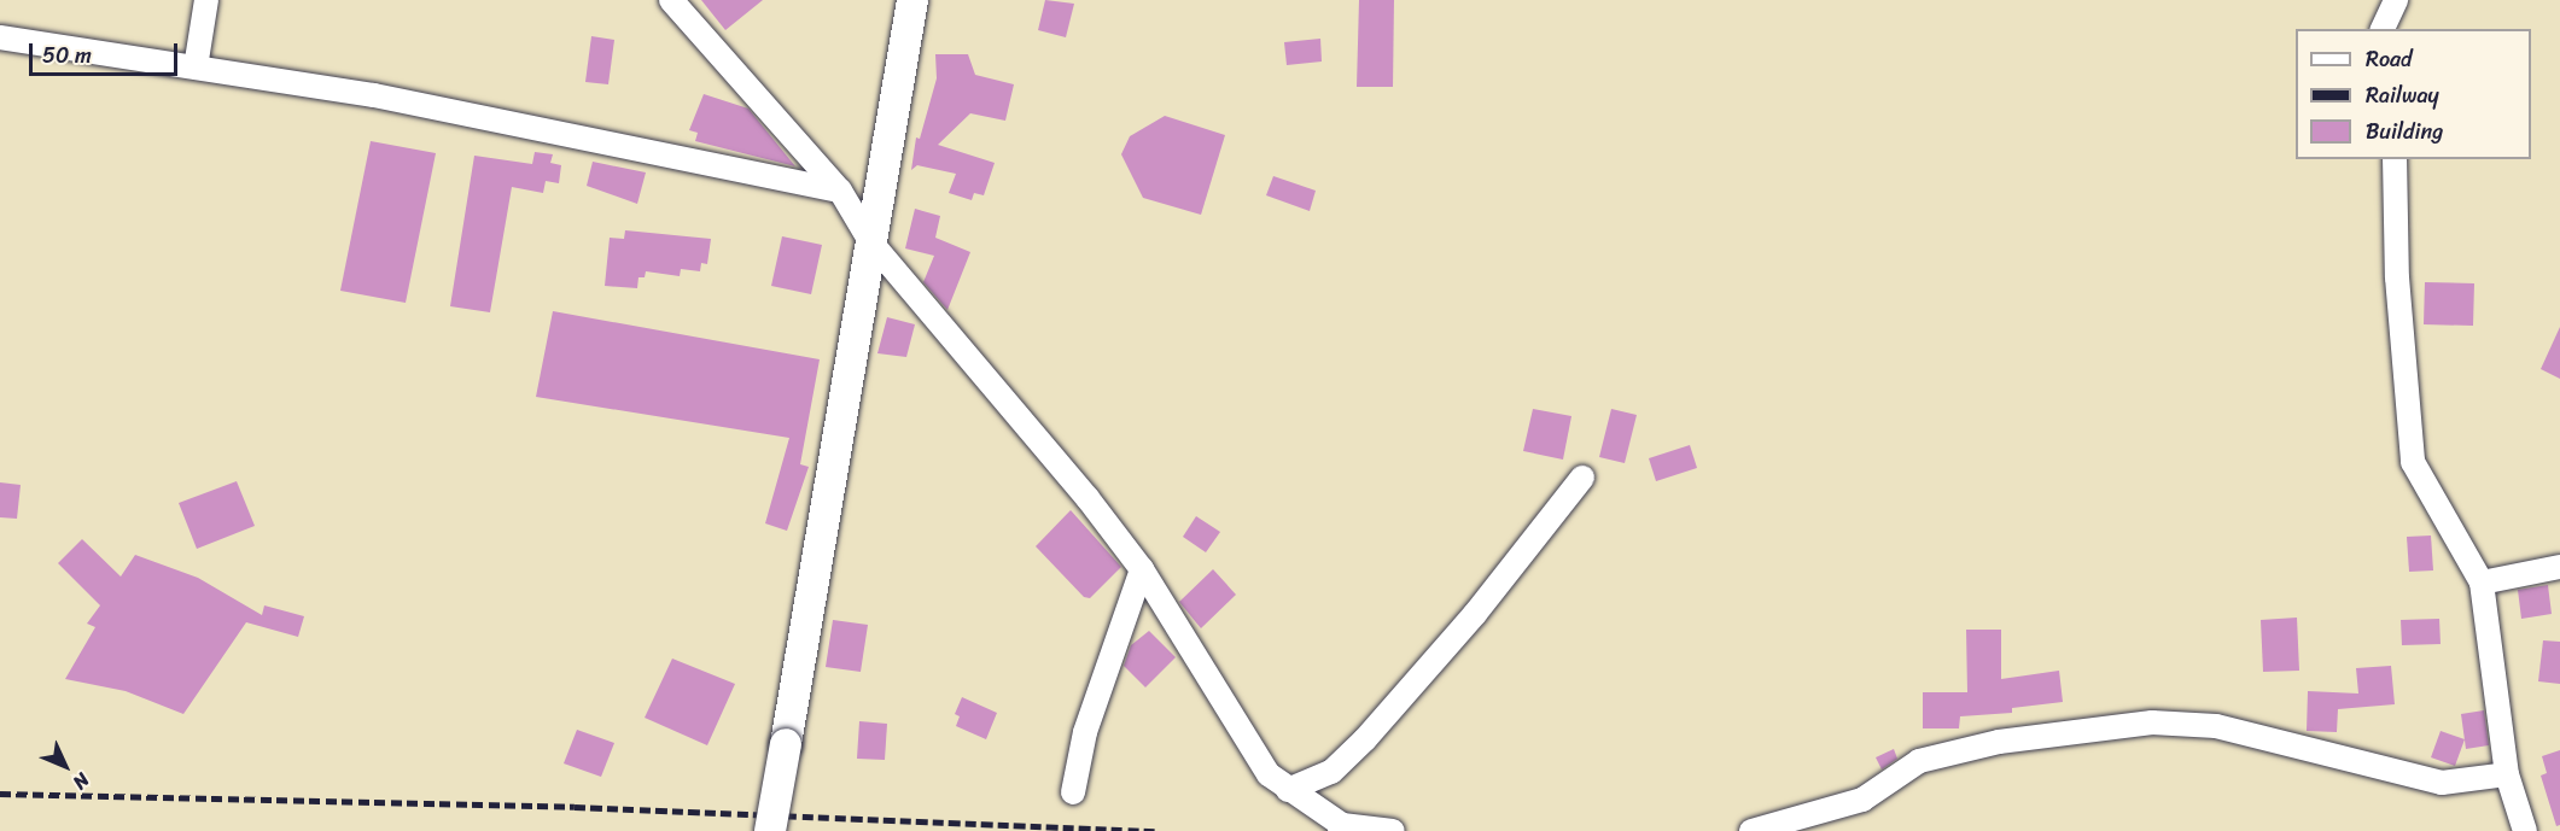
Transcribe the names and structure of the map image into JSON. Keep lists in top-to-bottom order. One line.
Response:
{"legend":["Road","Railway","Building"],"scale_bar":"50 m","north":"bottom right"}
